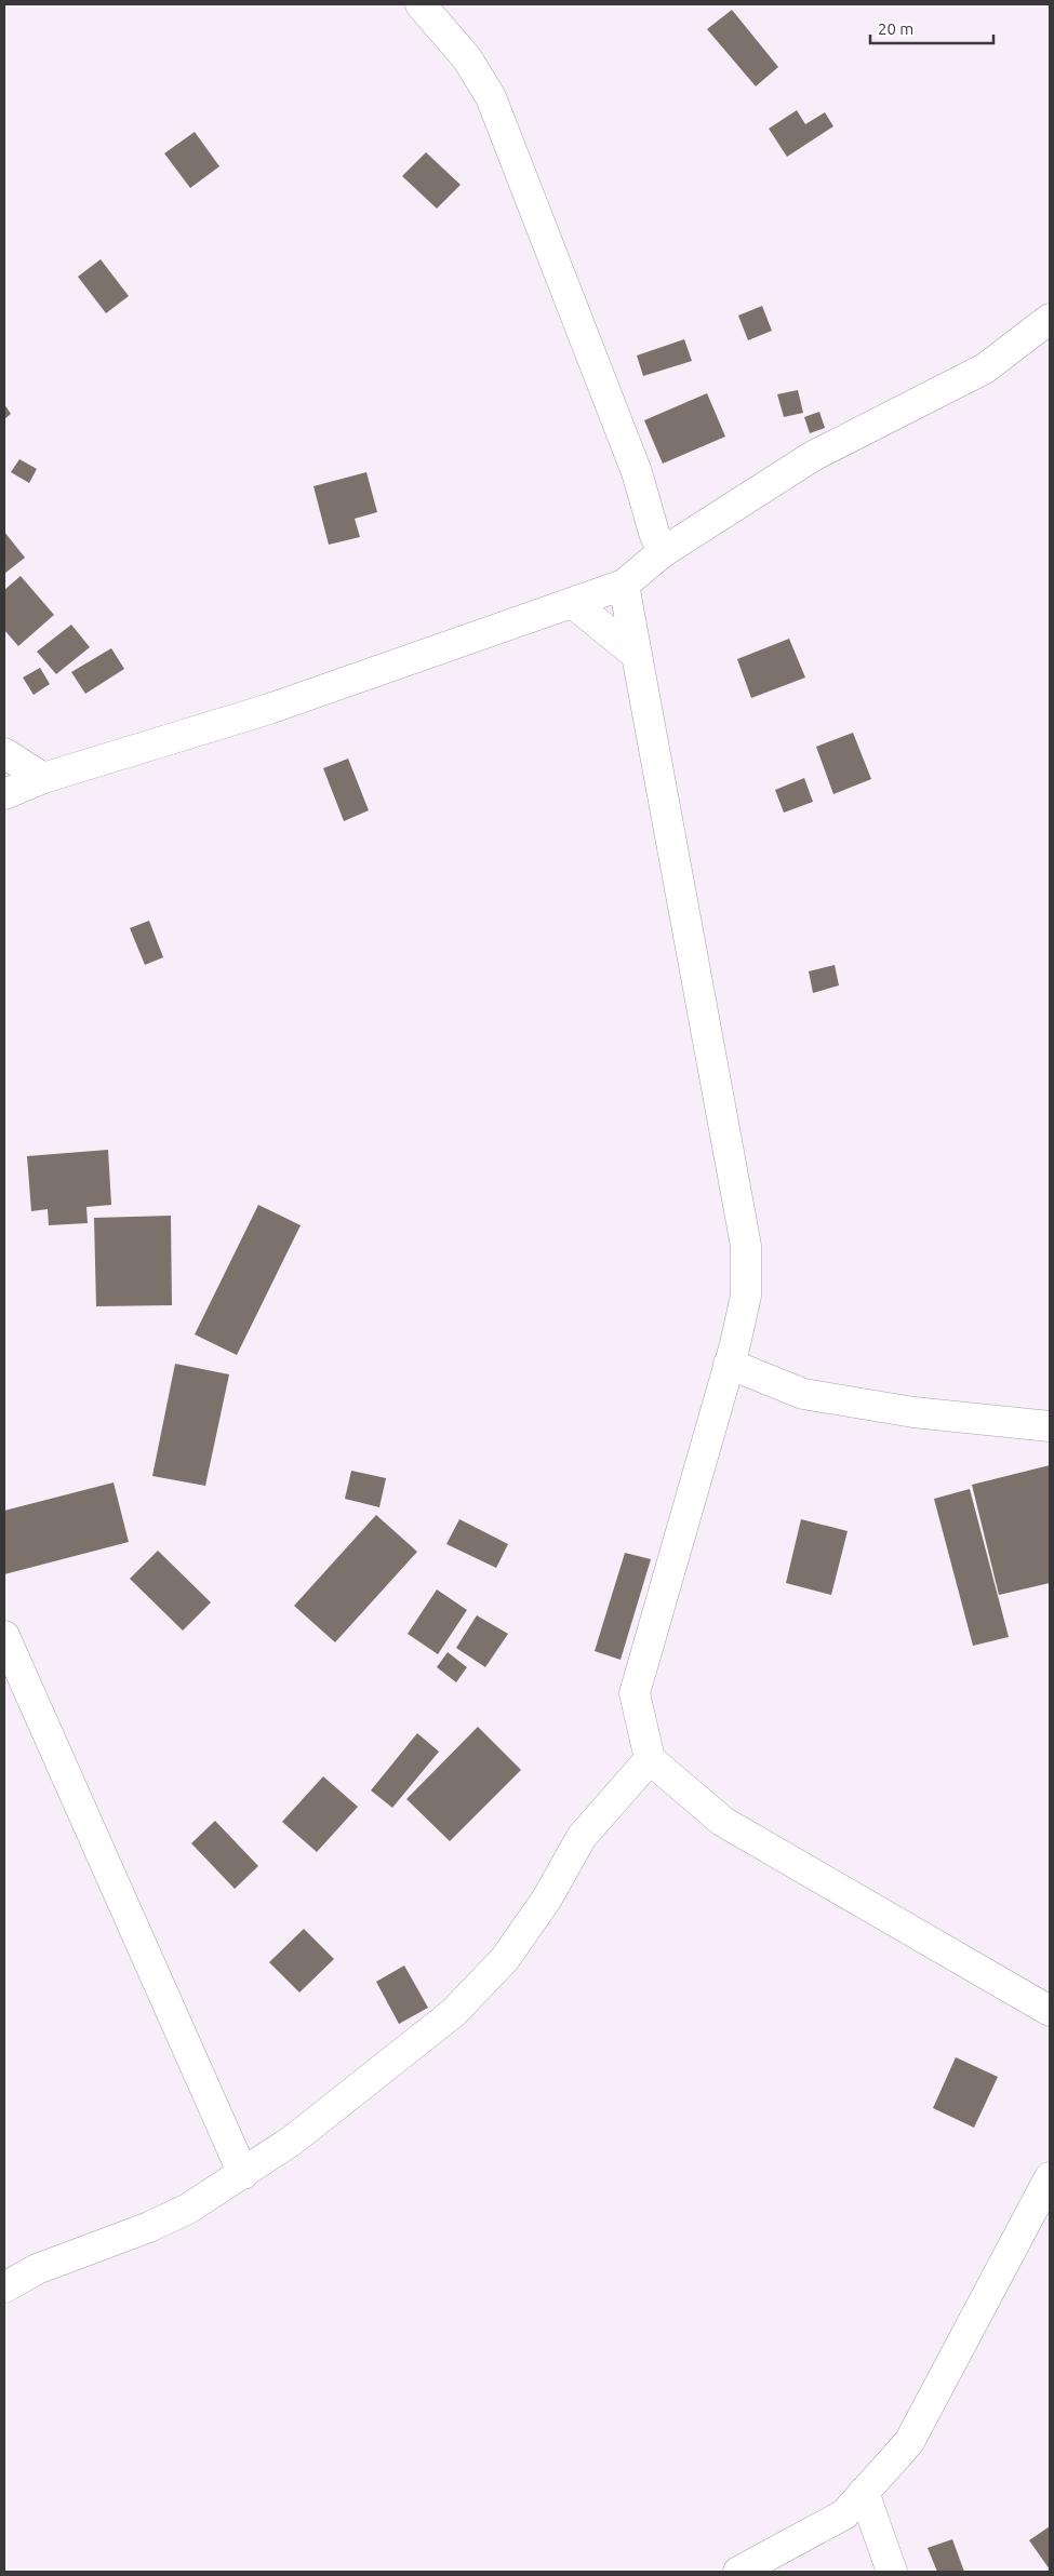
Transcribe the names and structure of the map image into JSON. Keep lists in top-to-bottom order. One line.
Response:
{"scale_bar":"20 m"}
